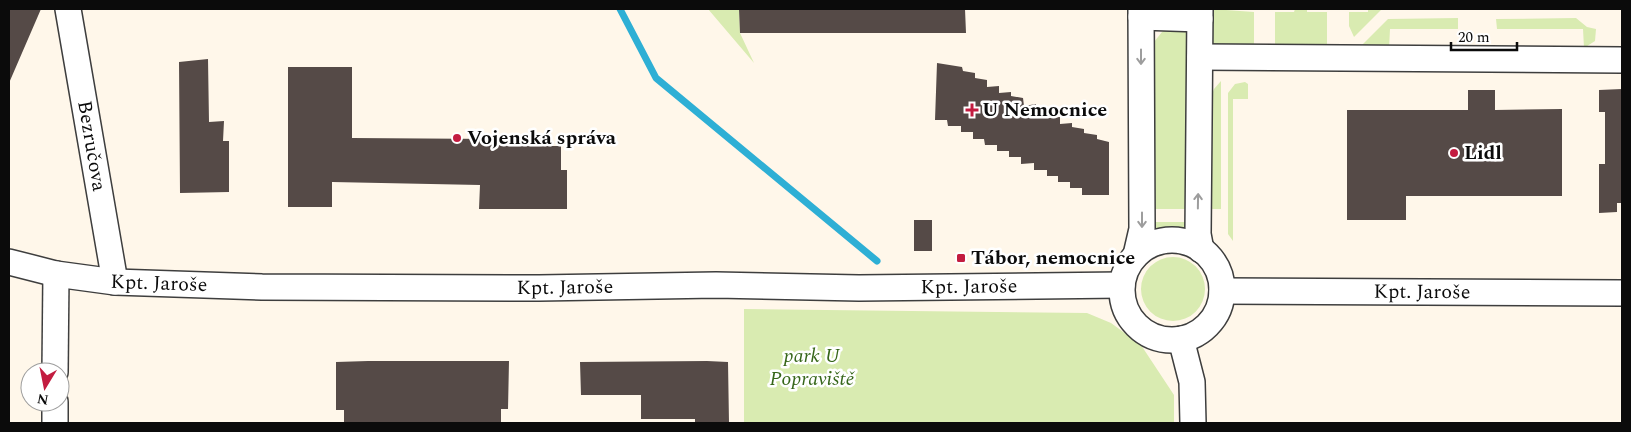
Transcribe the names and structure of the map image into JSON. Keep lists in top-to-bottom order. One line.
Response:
{"streets":{"street":["Bezručova","Kpt. Jaroše"]},"crossings":[["Bezručova","Kpt. Jaroše"]],"parks":["park U Popraviště"],"places":{"health":["U Nemocnice"],"other":["Vojenská správa","Lidl"],"transit":["Tábor, nemocnice"]},"scale_bar":"20 m","north":"bottom"}
